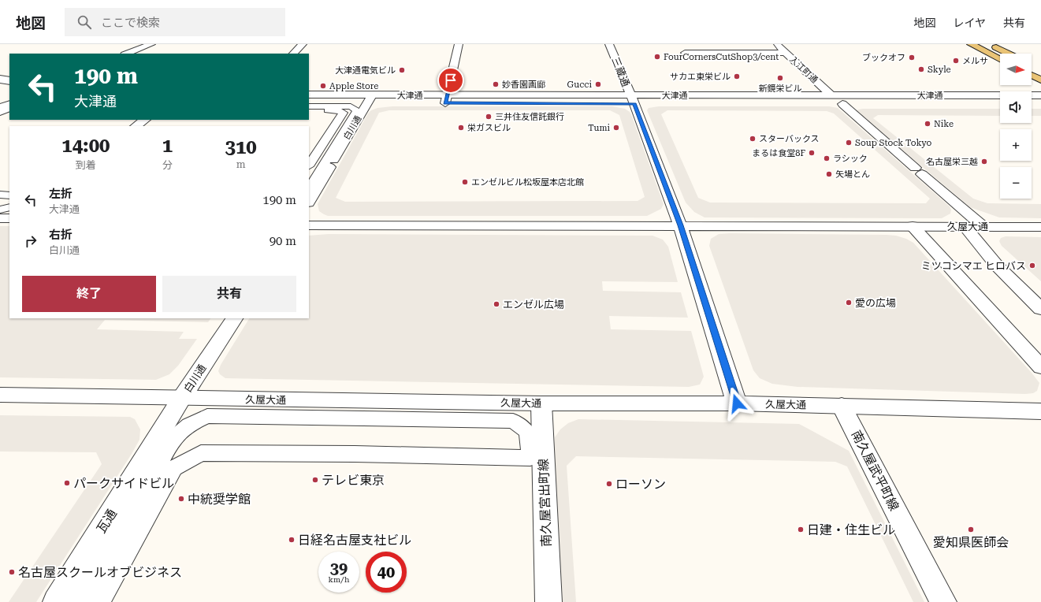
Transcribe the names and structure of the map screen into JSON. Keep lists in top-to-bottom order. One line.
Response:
{"streets":{"street":["入江町通","三蔵通","大津通","白川通","久屋大通","南久屋武平町線","南久屋宮出町線","瓦通"]},"crossings":[["入江町通","大津通"],["三蔵通","大津通"],["三蔵通","久屋大通"],["大津通","白川通"],["白川通","久屋大通"],["白川通","瓦通"],["久屋大通","南久屋武平町線"],["久屋大通","南久屋宮出町線"]],"places":["FourCornersCutShop3/cent","ブックオフ","メルサ","Skyle","大津通電気ビル","サカエ東栄ビル","新鏡栄ビル","妙香園画廊","Gucci","Apple Store","三井住友信託銀行","Nike","栄ガスビル","Tumi","スターバックス","Soup Stock Tokyo","まるは食堂8F","ラシック","名古屋栄三越","矢場とん","エンゼルビル松坂屋本店北館","ミツコシマエ ヒロバス","愛の広場","エンゼル広場","テレビ東京","パークサイドビル","ローソン","中統奨学館","日建・住生ビル","愛知県医師会","日経名古屋支社ビル","名古屋スクールオブビジネス"],"north":"right","page":{"header":"地図","search":"ここで検索","nav":["地図","レイヤ","共有"],"map_buttons":["+","−"],"turn":["190 m","大津通"],"eta":["14:00","到着","1","分","310","m"],"list":[{"name":"左折","note":"大津通","value":"190 m"},{"name":"右折","note":"白川通","value":"90 m"}],"buttons":["終了","共有"],"speed":"39 km/h","limit":"40"}}
